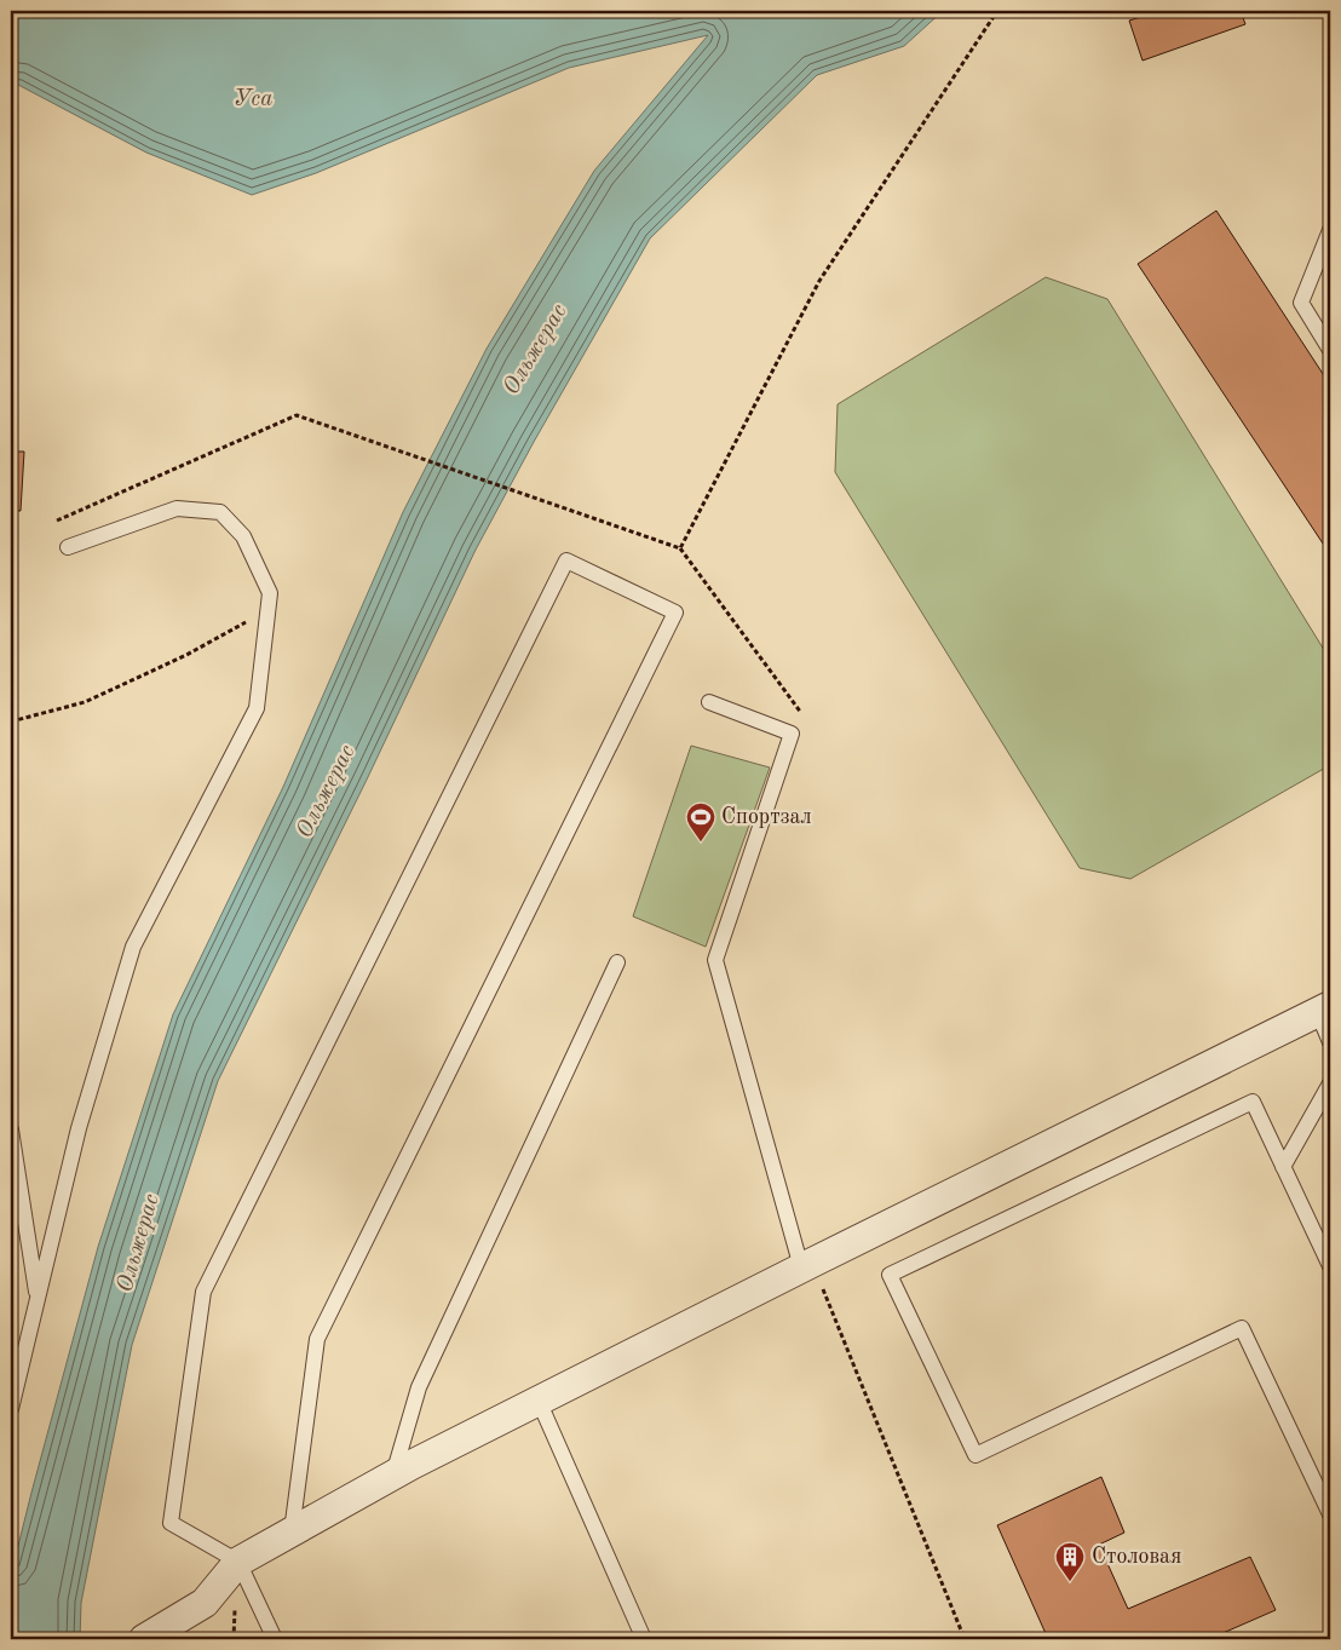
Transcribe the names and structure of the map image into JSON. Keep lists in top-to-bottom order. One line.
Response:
{"water":["Уса","Ольжерас"],"places":{"sports":["Спортзал"],"building":["Столовая"]}}
